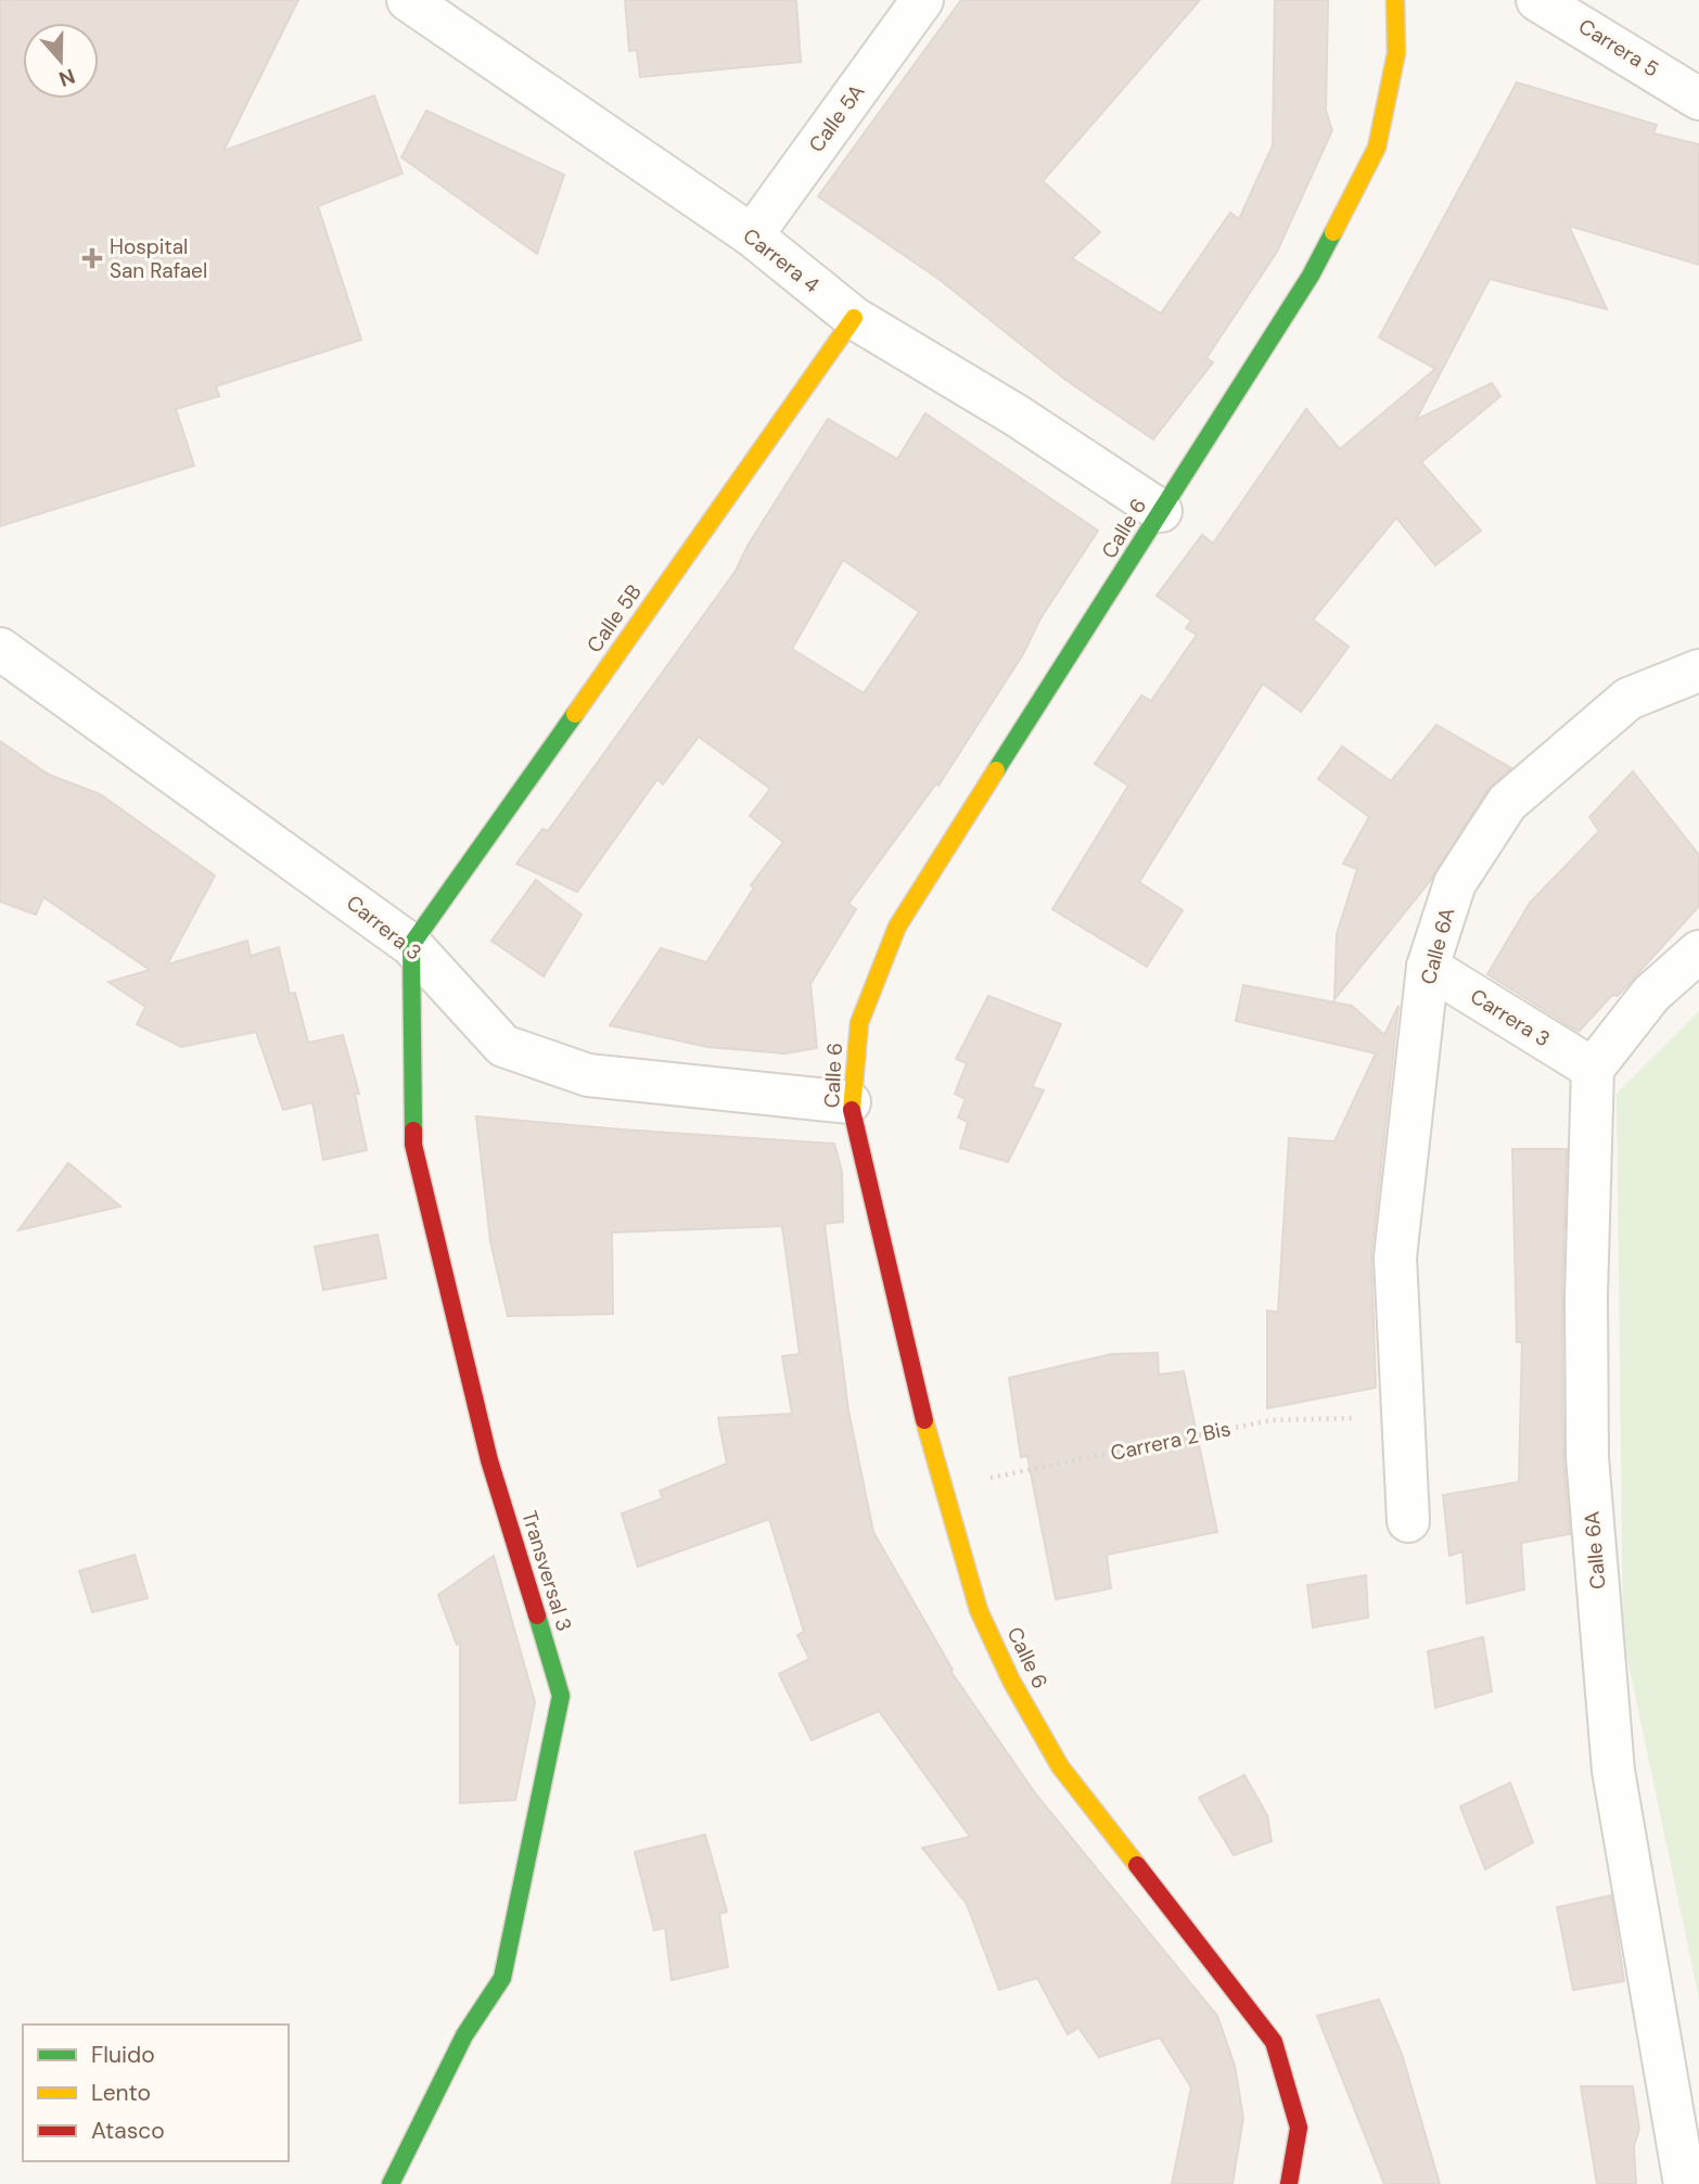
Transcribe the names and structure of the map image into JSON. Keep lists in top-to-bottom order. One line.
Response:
{"streets":{"main road":["Calle 6","Calle 5B","Transversal 3"],"street":["Carrera 5","Calle 5A","Carrera 4","Carrera 3","Calle 6A"],"path":["Carrera 2 Bis"]},"crossings":[["Calle 5A","Carrera 4"],["Carrera 4","Calle 6"],["Carrera 4","Calle 5B"],["Calle 6","Carrera 3"],["Calle 6","Carrera 2 Bis"],["Calle 5B","Carrera 3"],["Calle 5B","Transversal 3"],["Carrera 3","Calle 6A"],["Carrera 3","Transversal 3"],["Calle 6A","Carrera 2 Bis"]],"places":{"health":["Hospital San Rafael"]},"legend":["Fluido","Lento","Atasco"],"north":"bottom"}
